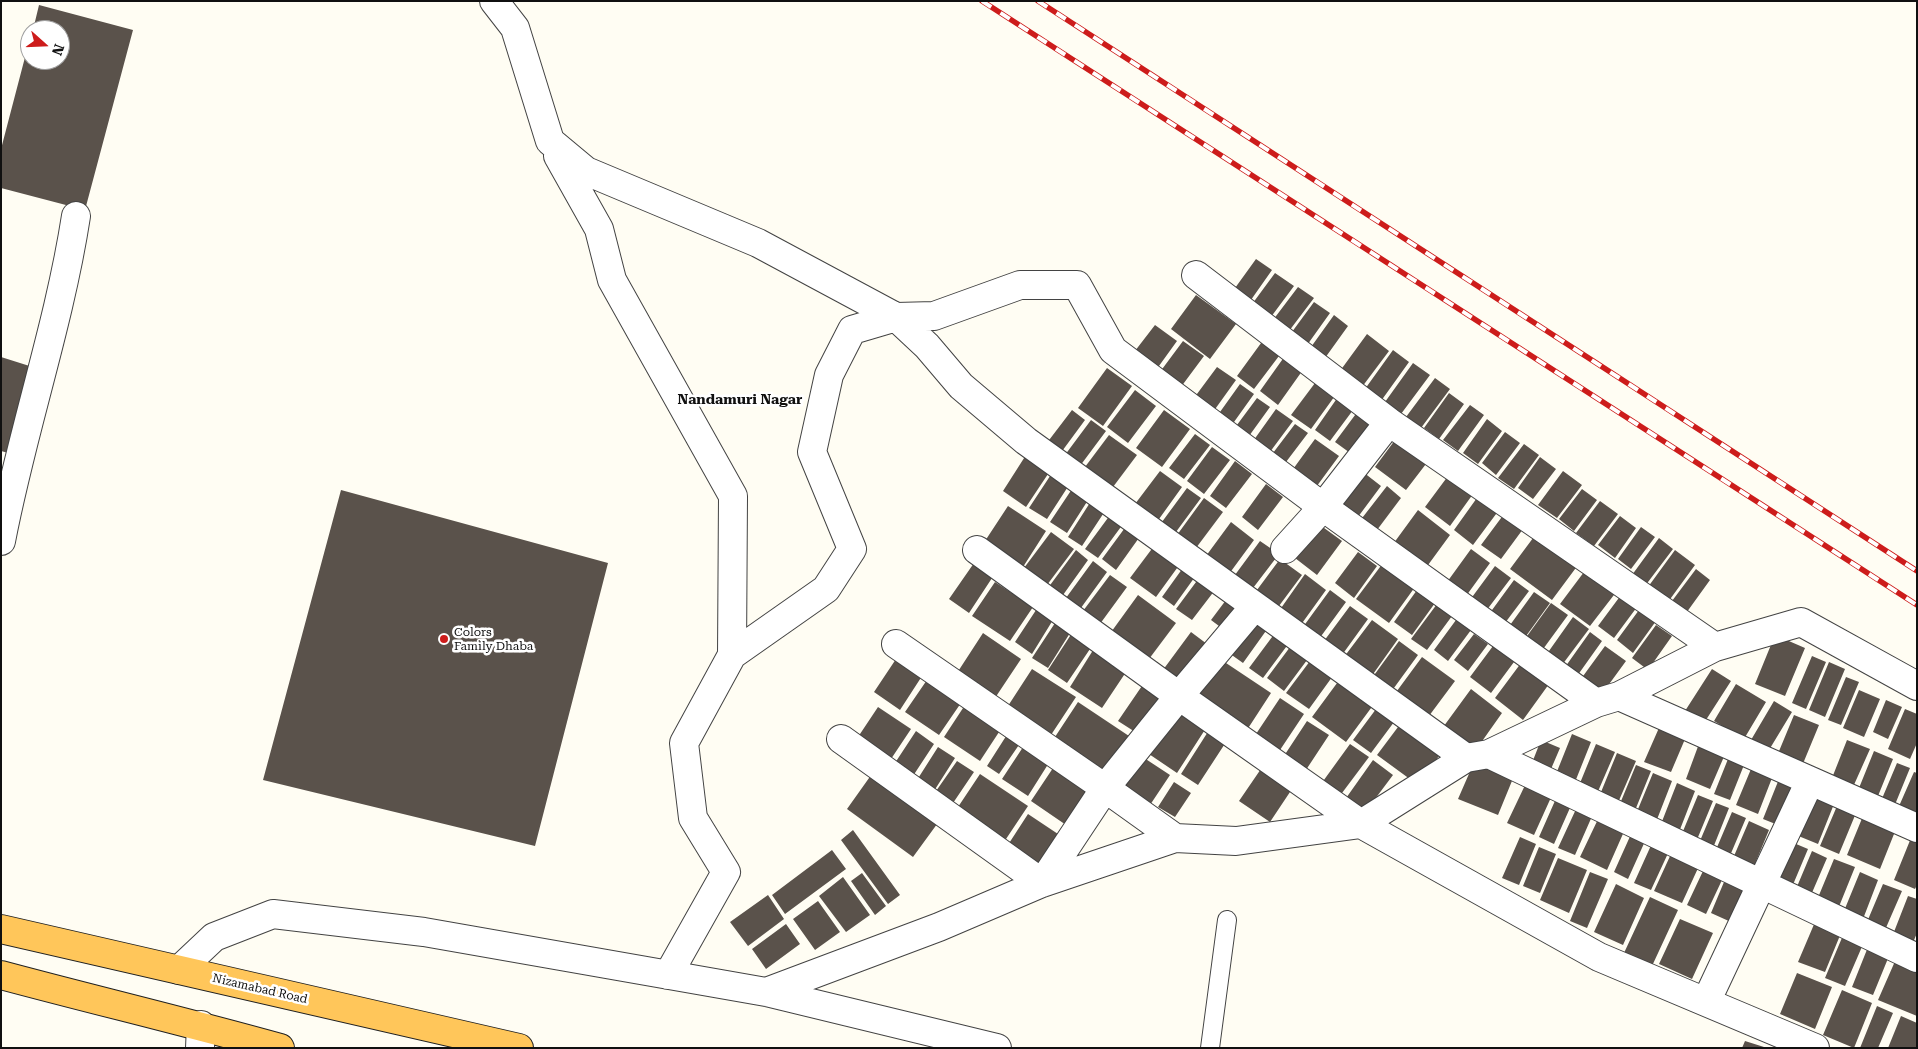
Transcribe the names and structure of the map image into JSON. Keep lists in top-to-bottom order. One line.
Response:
{"streets":{"highway":["Nizamabad Road"]},"districts":["Nandamuri Nagar"],"places":["Colors Family Dhaba"],"north":"right"}
